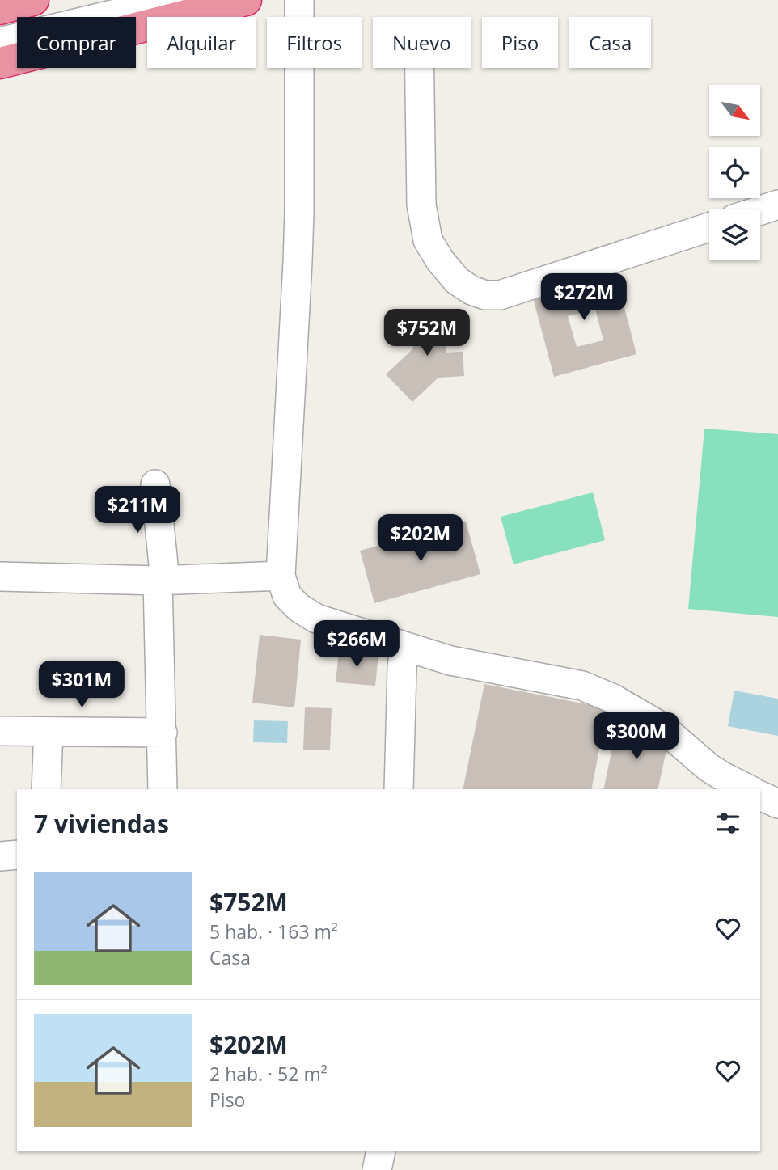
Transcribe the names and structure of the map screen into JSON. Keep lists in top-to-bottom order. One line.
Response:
{"north":"bottom right","page":{"chip":["Comprar","Alquilar","Filtros","Nuevo","Piso","Casa"],"price":["$272M","$752M","$211M","$202M","$266M","$301M","$300M"],"heading":"7 viviendas","list":[{"name":"$752M","note":"5 hab. · 163 m² · Casa"},{"name":"$202M","note":"2 hab. · 52 m² · Piso"}]}}
